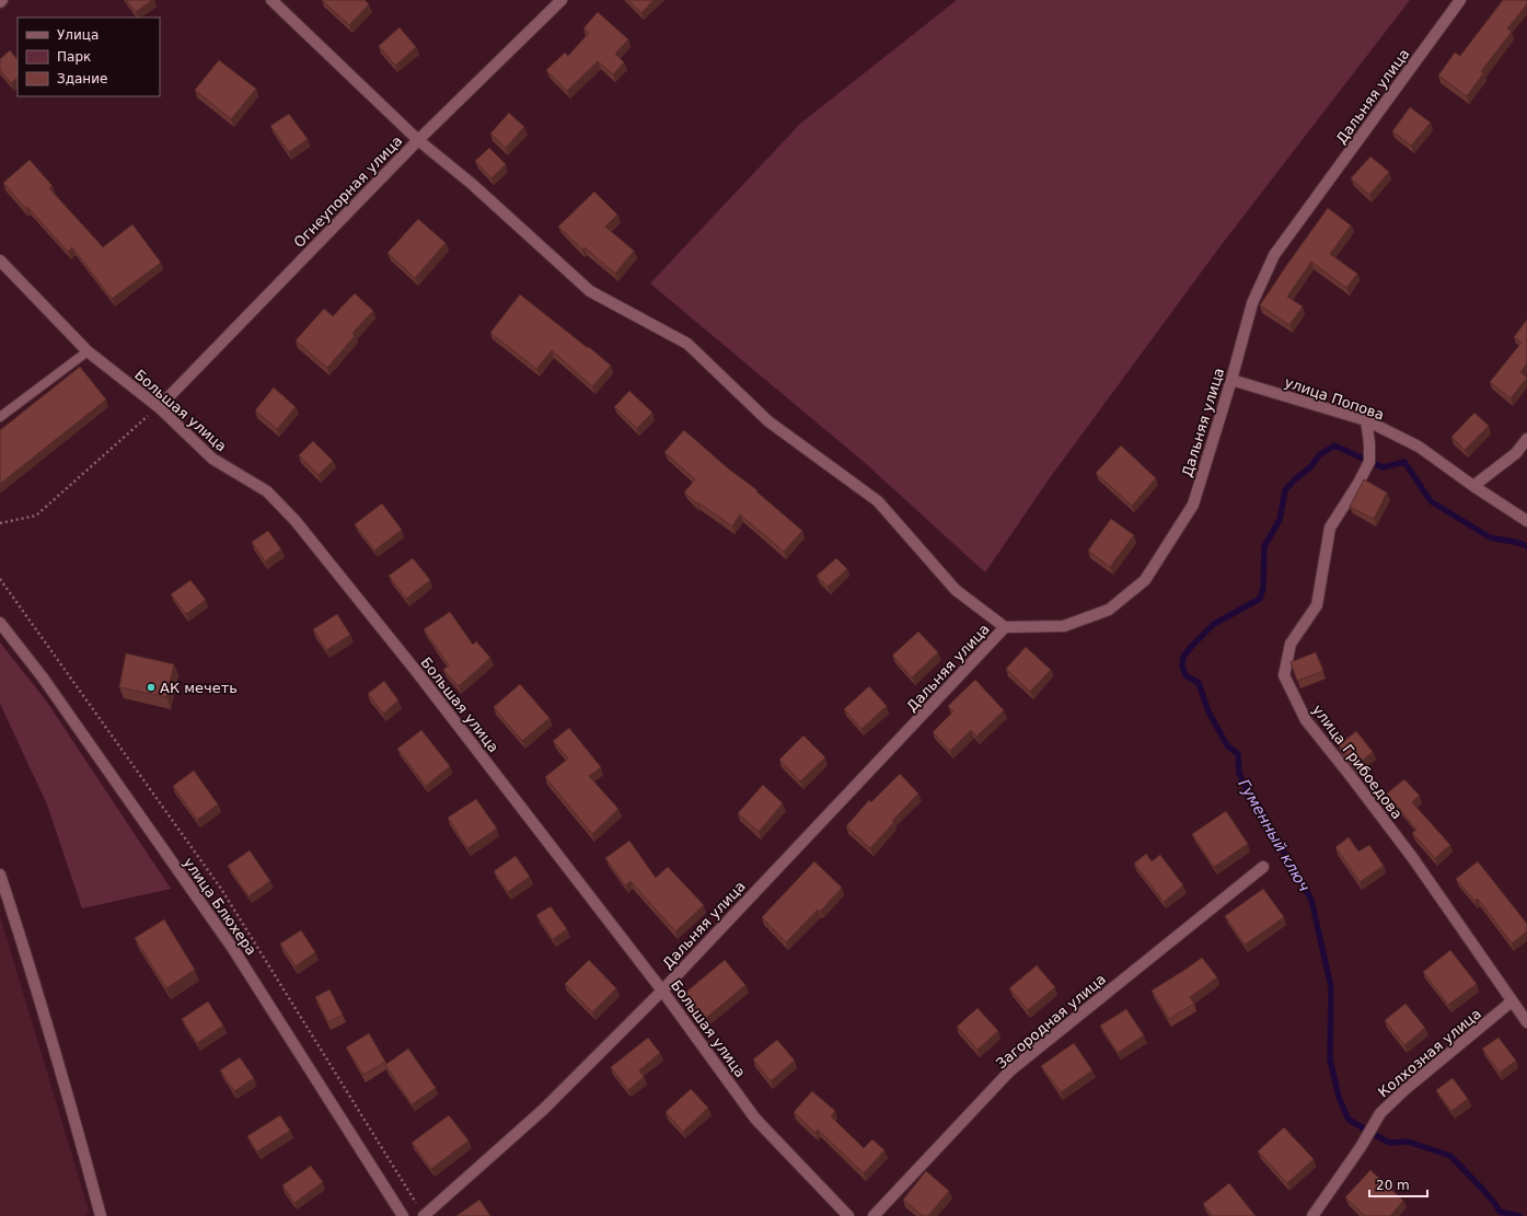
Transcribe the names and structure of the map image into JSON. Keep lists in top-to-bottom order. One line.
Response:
{"streets":{"street":["Дальняя улица","Огнеупорная улица","улица Попова","Большая улица","улица Грибоедова","улица Блюхера","Загородная улица","Колхозная улица"]},"crossings":[["Дальняя улица","улица Попова"],["Дальняя улица","Большая улица"],["Огнеупорная улица","Большая улица"],["улица Попова","улица Грибоедова"],["улица Грибоедова","Колхозная улица"]],"water":["Гуменный ключ"],"places":["АК мечеть"],"legend":["Улица","Парк","Здание"],"scale_bar":"20 m"}
